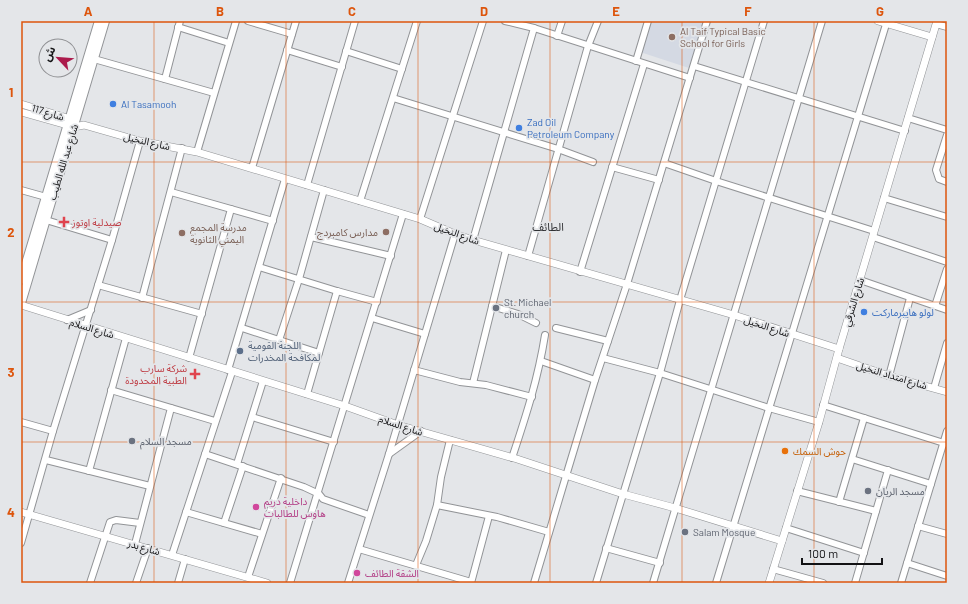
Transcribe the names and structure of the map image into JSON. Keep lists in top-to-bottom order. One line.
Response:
{"streets":{"main road":["شارع عبد الله الطيب"],"street":["شارع 117","شارع النخيل","شارع الشرقي","شارع السلام","شارع امتداد النخيل","شارع بدر"]},"crossings":[["شارع 117","شارع النخيل"],["شارع 117","شارع عبد الله الطيب"],["شارع النخيل","شارع عبد الله الطيب"],["شارع النخيل","شارع الشرقي"],["شارع عبد الله الطيب","شارع السلام"],["شارع الشرقي","شارع السلام"],["شارع الشرقي","شارع امتداد النخيل"]],"districts":["الطائف"],"places":{"other":["Al Taif Typical Basic School for Girls","Al Tasamooh","Zad Oil Petroleum Company","مدارس كامبردج","مدرسة المجمع اليمني الثانوية","St. Michael church","لولو هايبرماركت","اللجنة القومية لمكافحة المخدرات","مسجد السلام","حوش السمك","مسجد الريان","داخلية دريم هاوس للطالبات","Salam Mosque","الشقة الطائف"],"health":["صيدلية اوتوز","شركة سارب الطبية المحدودة"]},"scale_bar":"100 m","north":"top left","grid":{"columns":["A","B","C","D","E","F","G"],"rows":["1","2","3","4"]}}
